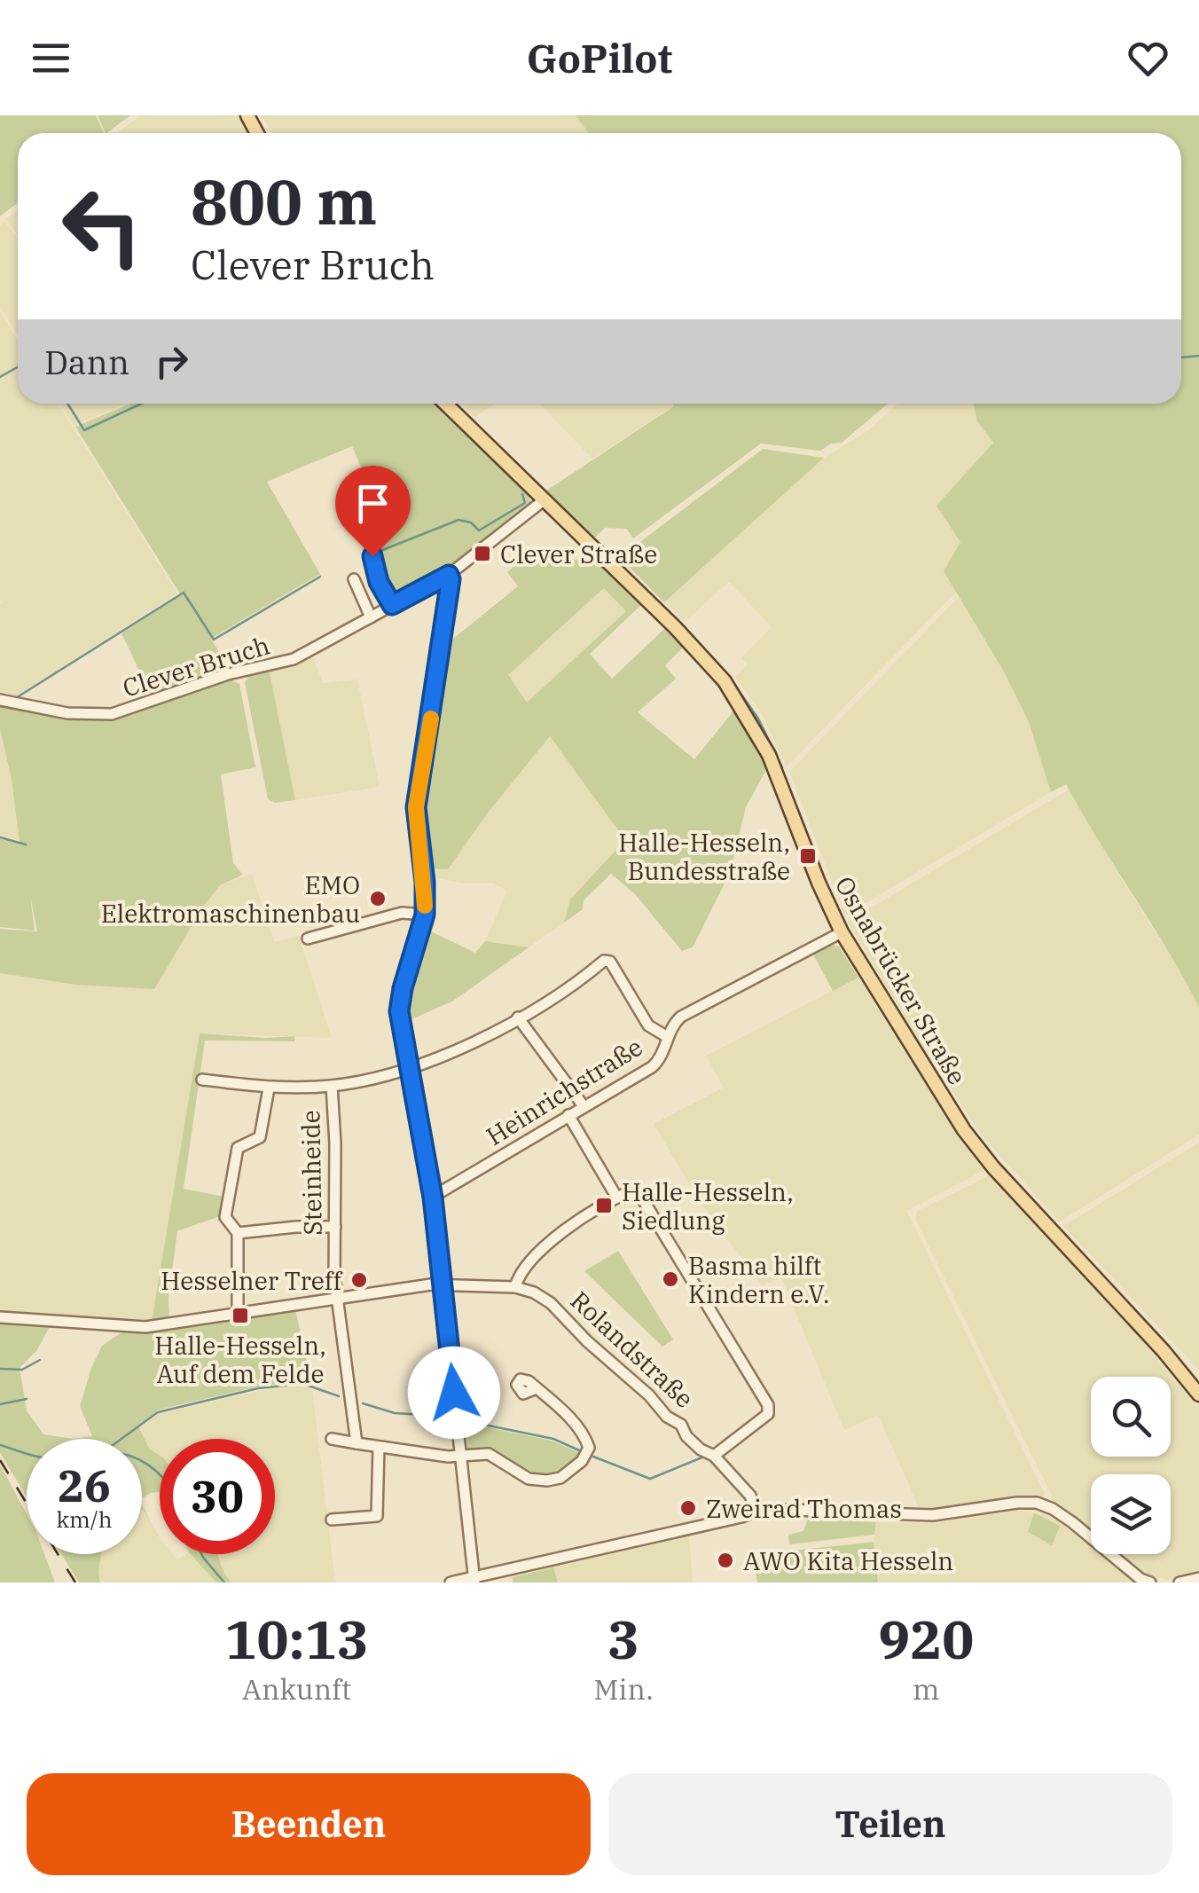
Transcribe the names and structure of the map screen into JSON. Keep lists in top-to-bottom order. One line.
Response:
{"streets":{"main road":["Osnabrücker Straße"],"street":["Clever Bruch","Heinrichstraße","Steinheide","Rolandstraße"]},"crossings":[["Osnabrücker Straße","Heinrichstraße"],["Heinrichstraße","Steinheide"],["Steinheide","Rolandstraße"]],"places":{"transit":["Clever Straße","Halle-Hesseln, Bundesstraße","Halle-Hesseln, Siedlung","Halle-Hesseln, Auf dem Felde"],"other":["EMO Elektromaschinenbau","Basma hilft Kindern e.V.","Hesselner Treff","Zweirad Thomas","AWO Kita Hesseln"]},"page":{"header":"GoPilot","turn":["800 m","Clever Bruch"],"then":"Dann","speed":"26 km/h","limit":"30","eta":["10:13","Ankunft","3","Min.","920","m"],"buttons":["Beenden","Teilen"]}}
